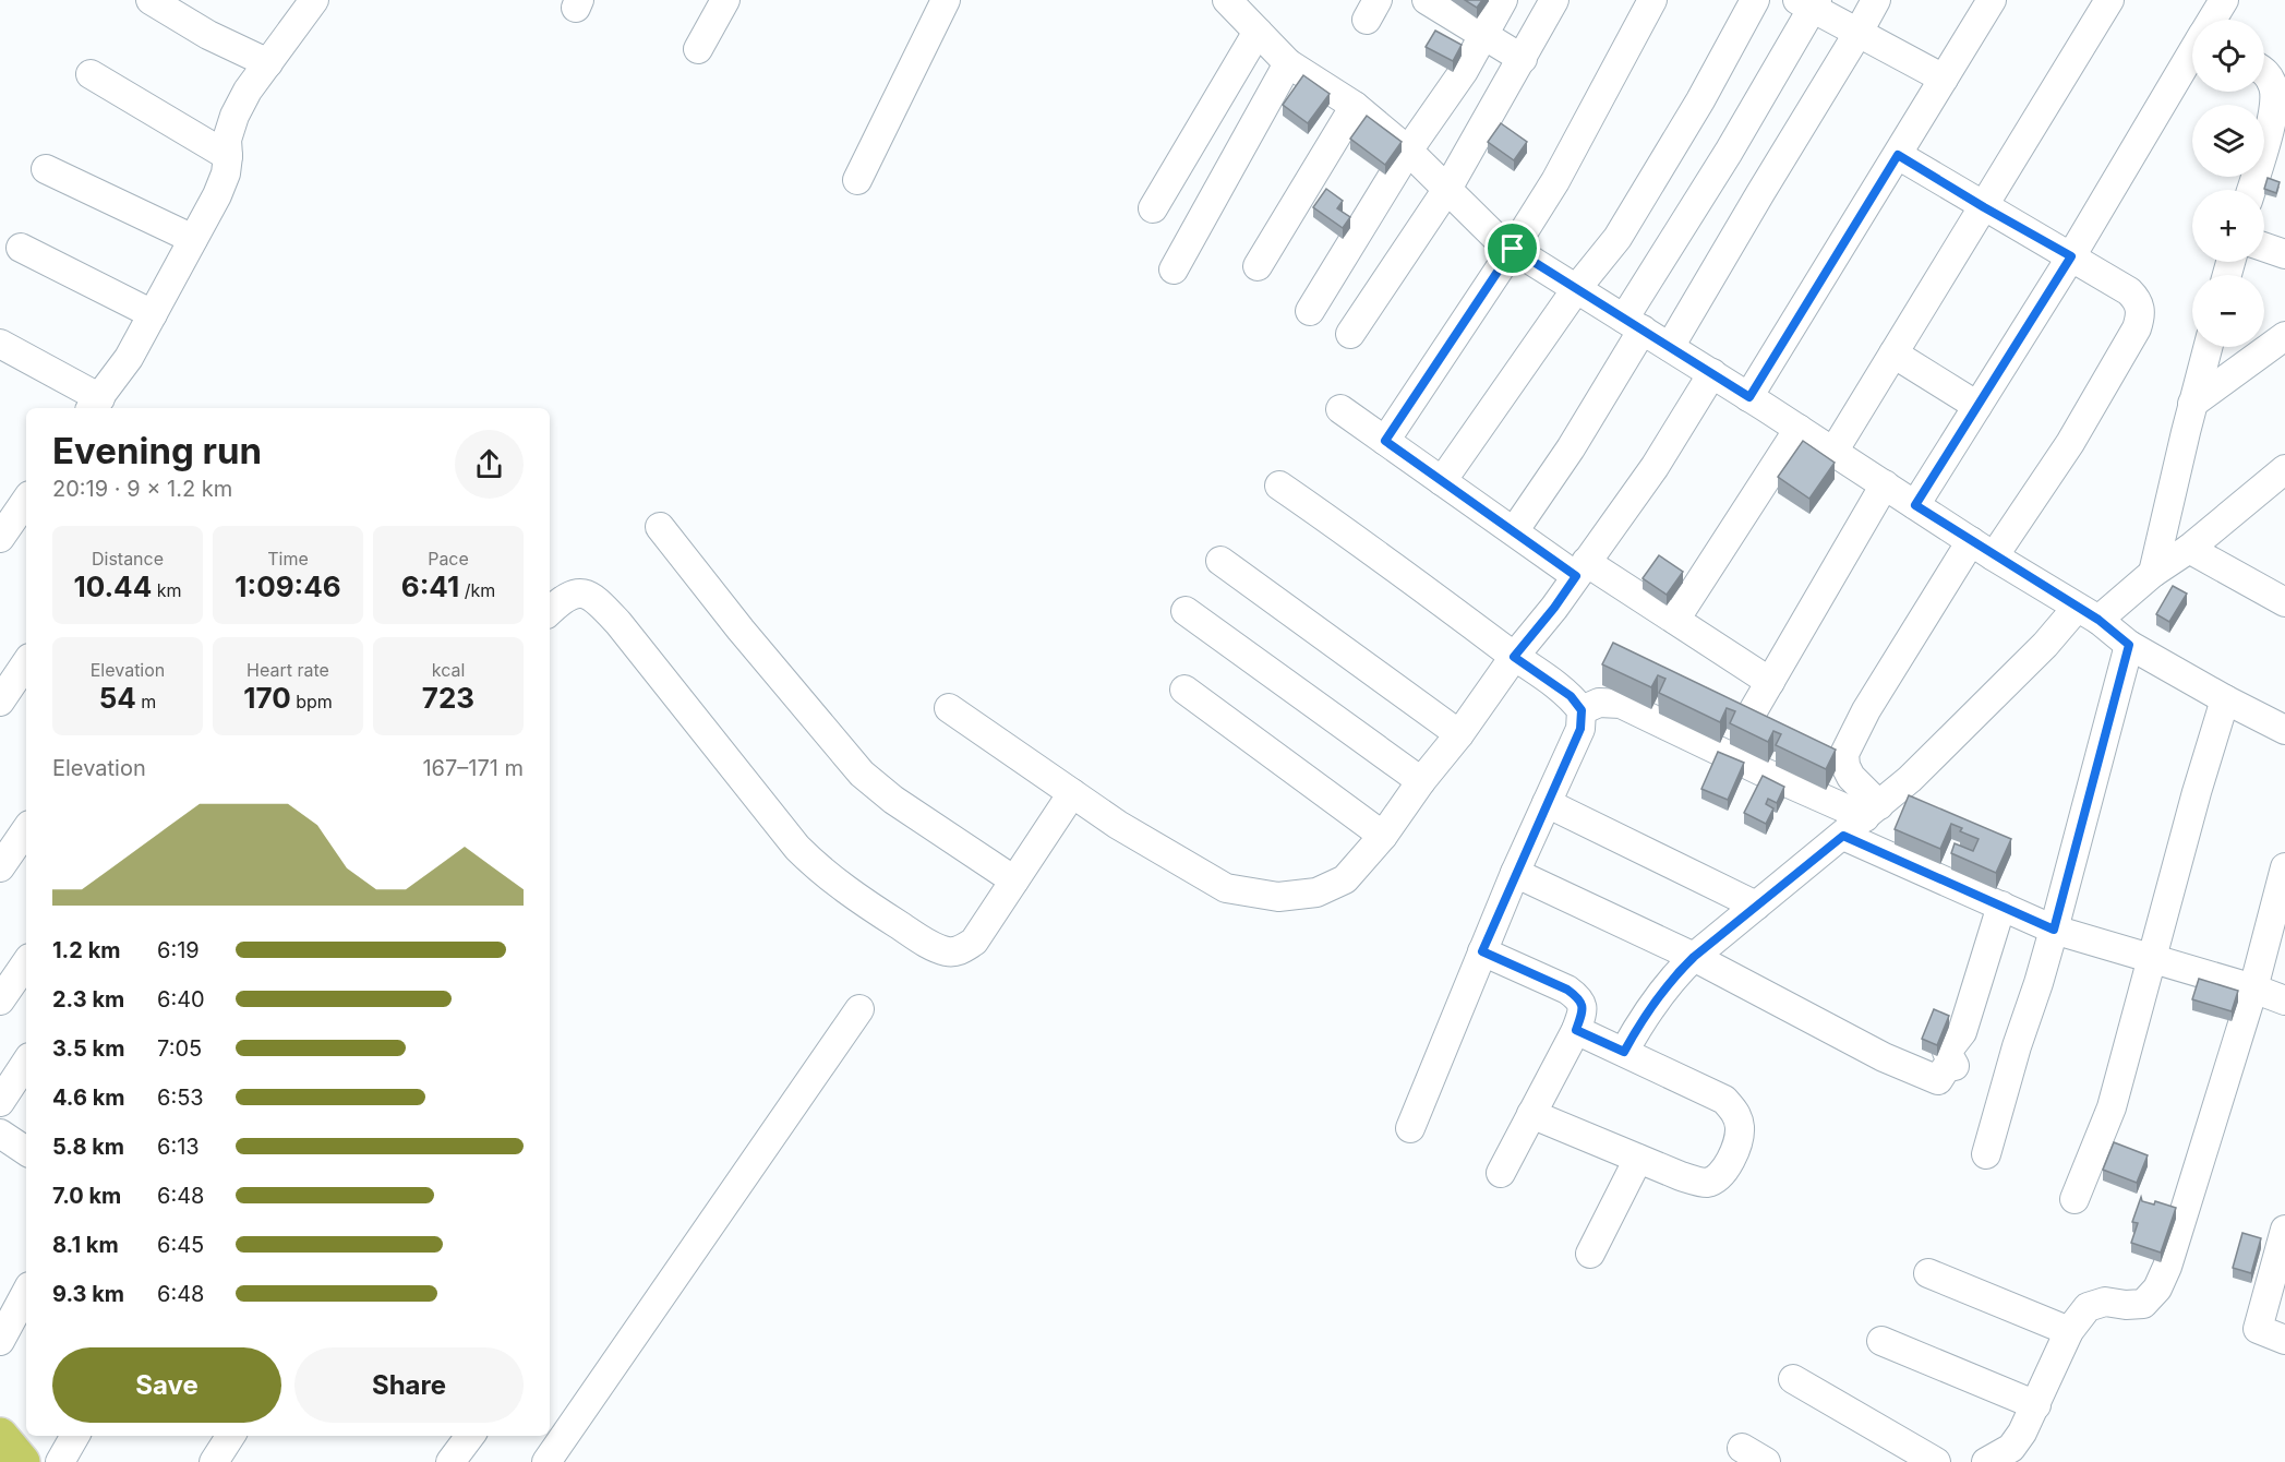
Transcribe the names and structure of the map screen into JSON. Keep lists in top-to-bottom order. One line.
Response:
{"page":{"map_buttons":["+","−"],"heading":["Evening run","20:19 · 9 × 1.2 km"],"stats":[["Distance","10.44 km"],["Time","1:09:46"],["Pace","6:41 /km"],["Elevation","54 m"],["Heart rate","170 bpm"],["kcal","723"]],"chart":["Elevation","167–171 m"],"list":[{"name":"1.2 km","note":"6:19"},{"name":"2.3 km","note":"6:40"},{"name":"3.5 km","note":"7:05"},{"name":"4.6 km","note":"6:53"},{"name":"5.8 km","note":"6:13"},{"name":"7.0 km","note":"6:48"},{"name":"8.1 km","note":"6:45"},{"name":"9.3 km","note":"6:48"}],"buttons":["Save","Share"]}}
